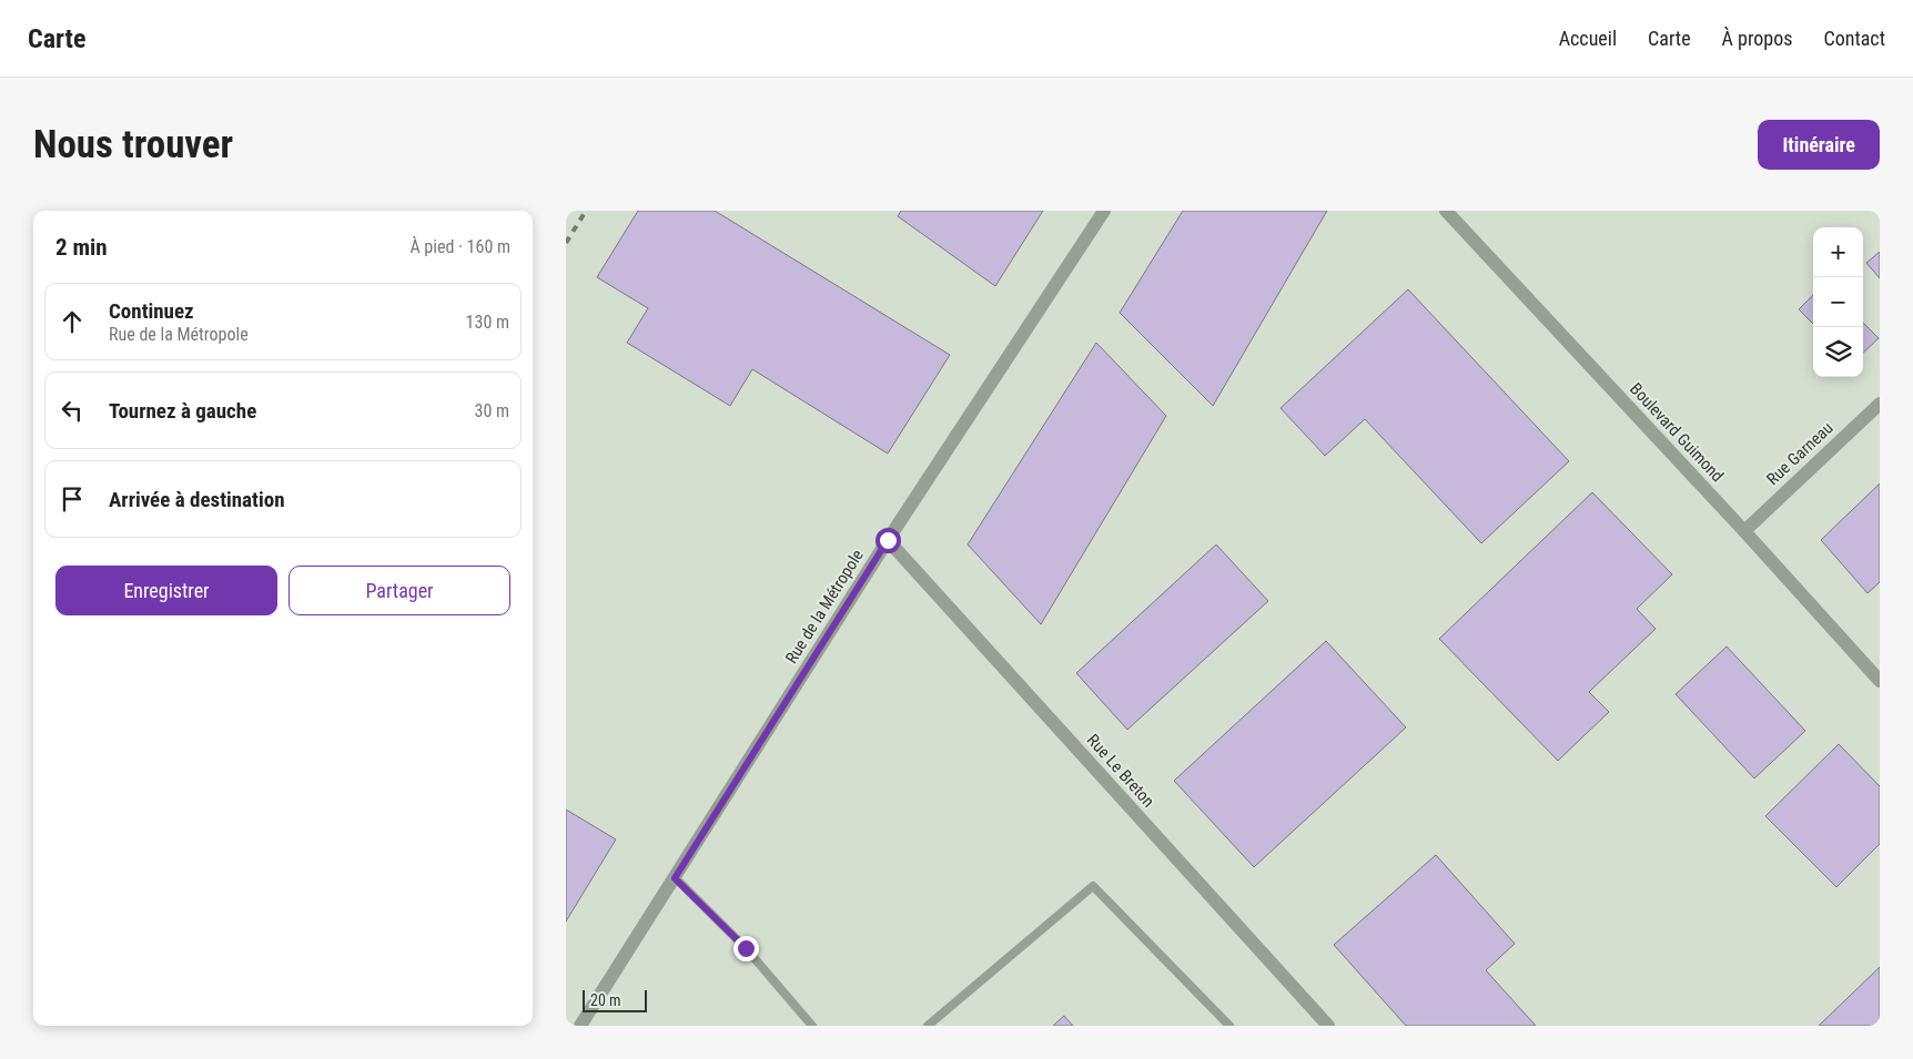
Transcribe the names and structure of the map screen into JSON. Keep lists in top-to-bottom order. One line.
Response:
{"streets":{"street":["Boulevard Guimond","Rue Garneau","Rue de la Métropole","Rue Le Breton"]},"crossings":[["Boulevard Guimond","Rue Garneau"],["Rue de la Métropole","Rue Le Breton"]],"scale_bar":"20 m","page":{"header":"Carte","nav":["Accueil","Carte","À propos","Contact"],"buttons":["Itinéraire",["Enregistrer","Partager"]],"title":"Nous trouver","heading":["2 min","À pied · 160 m"],"map_buttons":["+","−"],"list":[["Continuez","Rue de la Métropole","130 m"],["Tournez à gauche","30 m"],"Arrivée à destination"],"scale":"20 m"}}
